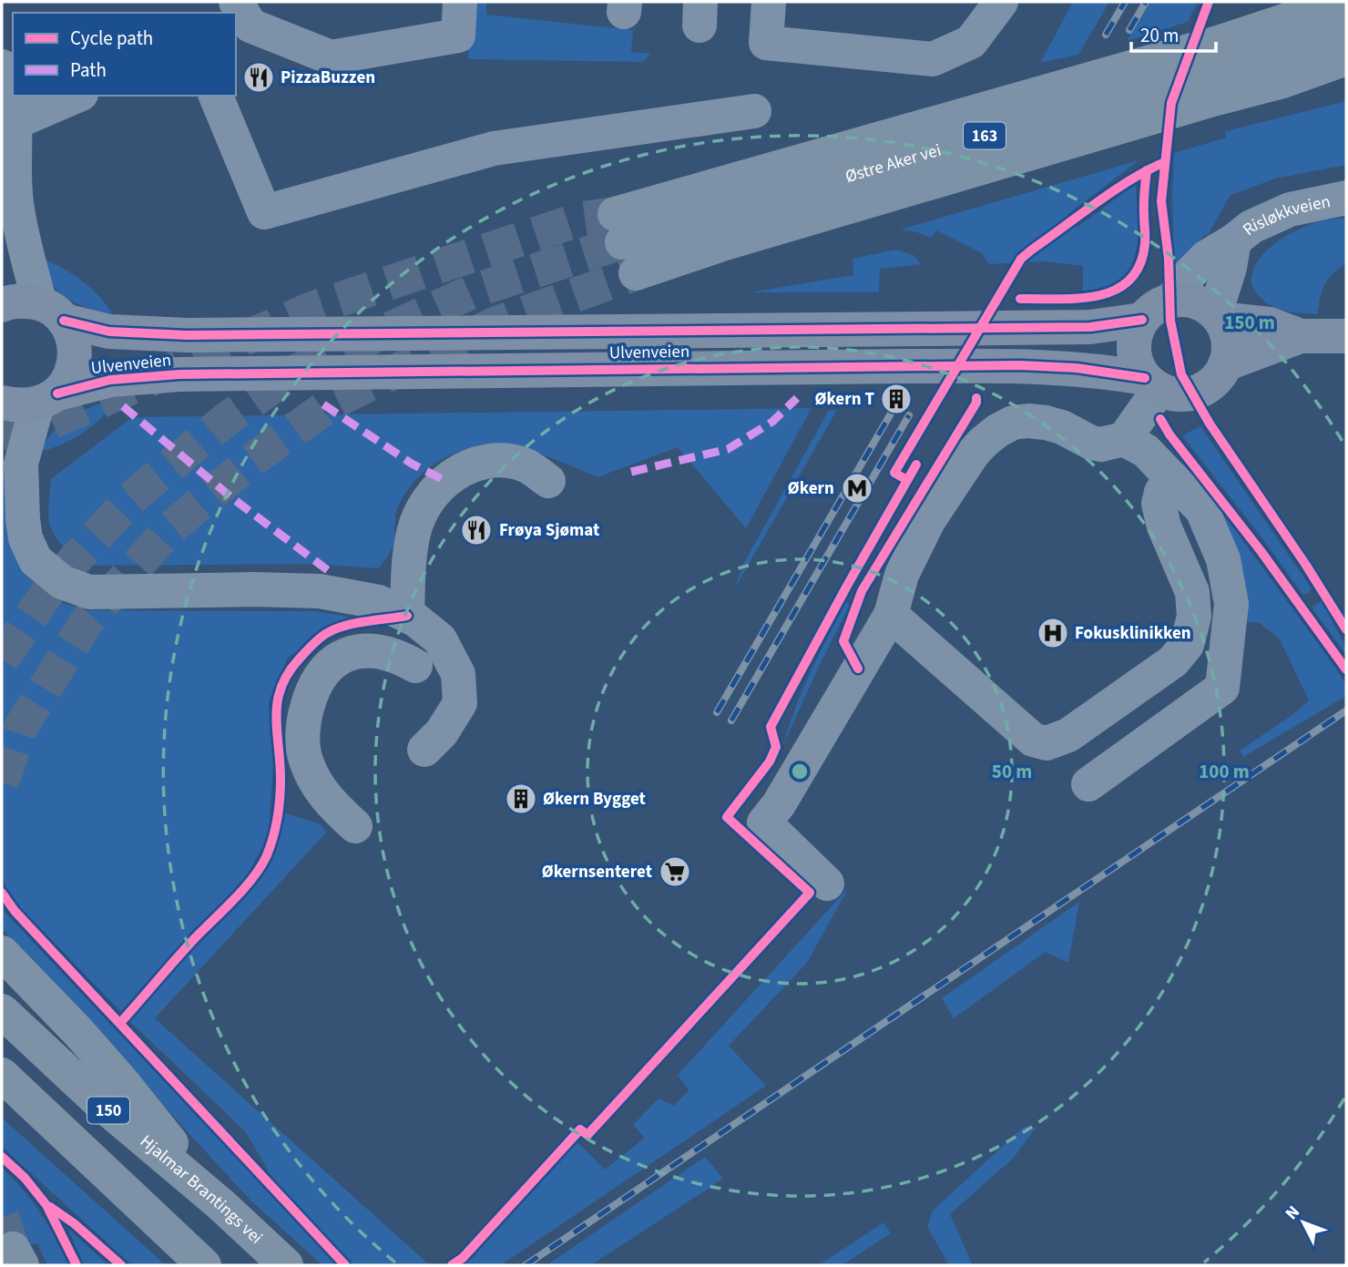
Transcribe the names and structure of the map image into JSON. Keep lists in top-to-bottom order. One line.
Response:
{"streets":{"highway":["163","Østre Aker vei","150","Hjalmar Brantings vei"],"main road":["Ulvenveien"],"street":["Risløkkveien"]},"crossings":[["163","Østre Aker vei"],["Risløkkveien","Ulvenveien"]],"places":{"restaurant":["PizzaBuzzen","Frøya Sjømat"],"building":["Økern T","Økern Bygget"],"metro station":["Økern"],"hospital":["Fokusklinikken"],"supermarket":["Økernsenteret"]},"legend":["Cycle path","Path"],"scale_bar":"20 m","north":"top left","rings":["150 m","50 m","100 m"]}
